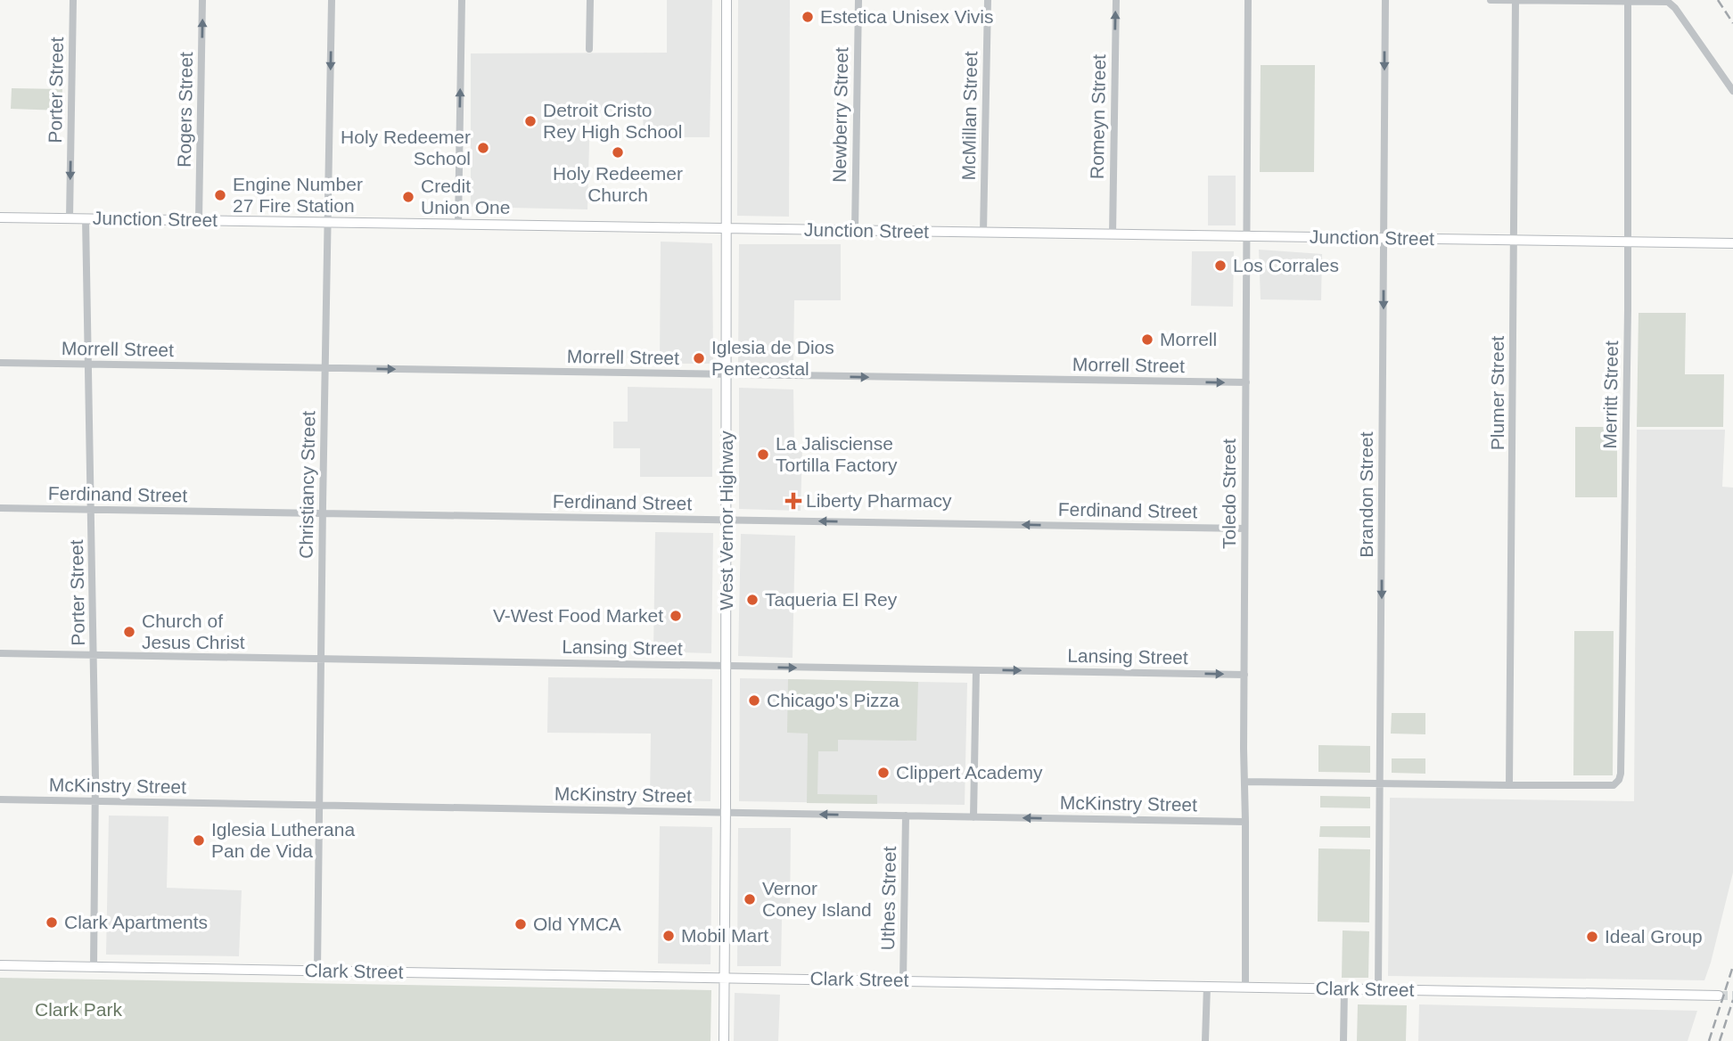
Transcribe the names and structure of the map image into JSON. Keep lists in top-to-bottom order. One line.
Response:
{"streets":{"street":["Porter Street","Rogers Street","Newberry Street","McMillan Street","Romeyn Street","Junction Street","Morrell Street","Plumer Street","Merritt Street","Christiancy Street","Toledo Street","Ferdinand Street","Brandon Street","West Vernor Highway","Lansing Street","McKinstry Street","Uthes Street","Clark Street"]},"crossings":[["Porter Street","Junction Street"],["Porter Street","Morrell Street"],["Porter Street","Ferdinand Street"],["Porter Street","Lansing Street"],["Porter Street","McKinstry Street"],["Porter Street","Clark Street"],["Rogers Street","Junction Street"],["Newberry Street","Junction Street"],["McMillan Street","Junction Street"],["Romeyn Street","Junction Street"],["Junction Street","Plumer Street"],["Junction Street","Merritt Street"],["Junction Street","Christiancy Street"],["Junction Street","Toledo Street"],["Junction Street","Brandon Street"],["Junction Street","West Vernor Highway"],["Morrell Street","Christiancy Street"],["Morrell Street","Toledo Street"],["Morrell Street","West Vernor Highway"],["Plumer Street","Merritt Street"],["Christiancy Street","Ferdinand Street"],["Christiancy Street","Lansing Street"],["Christiancy Street","McKinstry Street"],["Christiancy Street","Clark Street"],["Toledo Street","Ferdinand Street"],["Toledo Street","Lansing Street"],["Toledo Street","McKinstry Street"],["Toledo Street","Clark Street"],["Ferdinand Street","West Vernor Highway"],["Brandon Street","Clark Street"],["West Vernor Highway","Lansing Street"],["West Vernor Highway","McKinstry Street"],["West Vernor Highway","Clark Street"],["McKinstry Street","Uthes Street"],["Uthes Street","Clark Street"]],"one_way":["Rogers Street","Romeyn Street","Morrell Street","Ferdinand Street","Brandon Street","Lansing Street","McKinstry Street"],"parks":["Clark Park"],"places":{"other":["Estetica Unisex Vivis","Detroit Cristo Rey High School","Holy Redeemer School","Holy Redeemer Church","Engine Number 27 Fire Station","Credit Union One","Los Corrales","Morrell","Iglesia de Dios Pentecostal","La Jalisciense Tortilla Factory","Taqueria El Rey","V-West Food Market","Church of Jesus Christ","Chicago's Pizza","Clippert Academy","Iglesia Lutherana Pan de Vida","Vernor Coney Island","Clark Apartments","Old YMCA","Mobil Mart","Ideal Group"],"health":["Liberty Pharmacy"]}}
